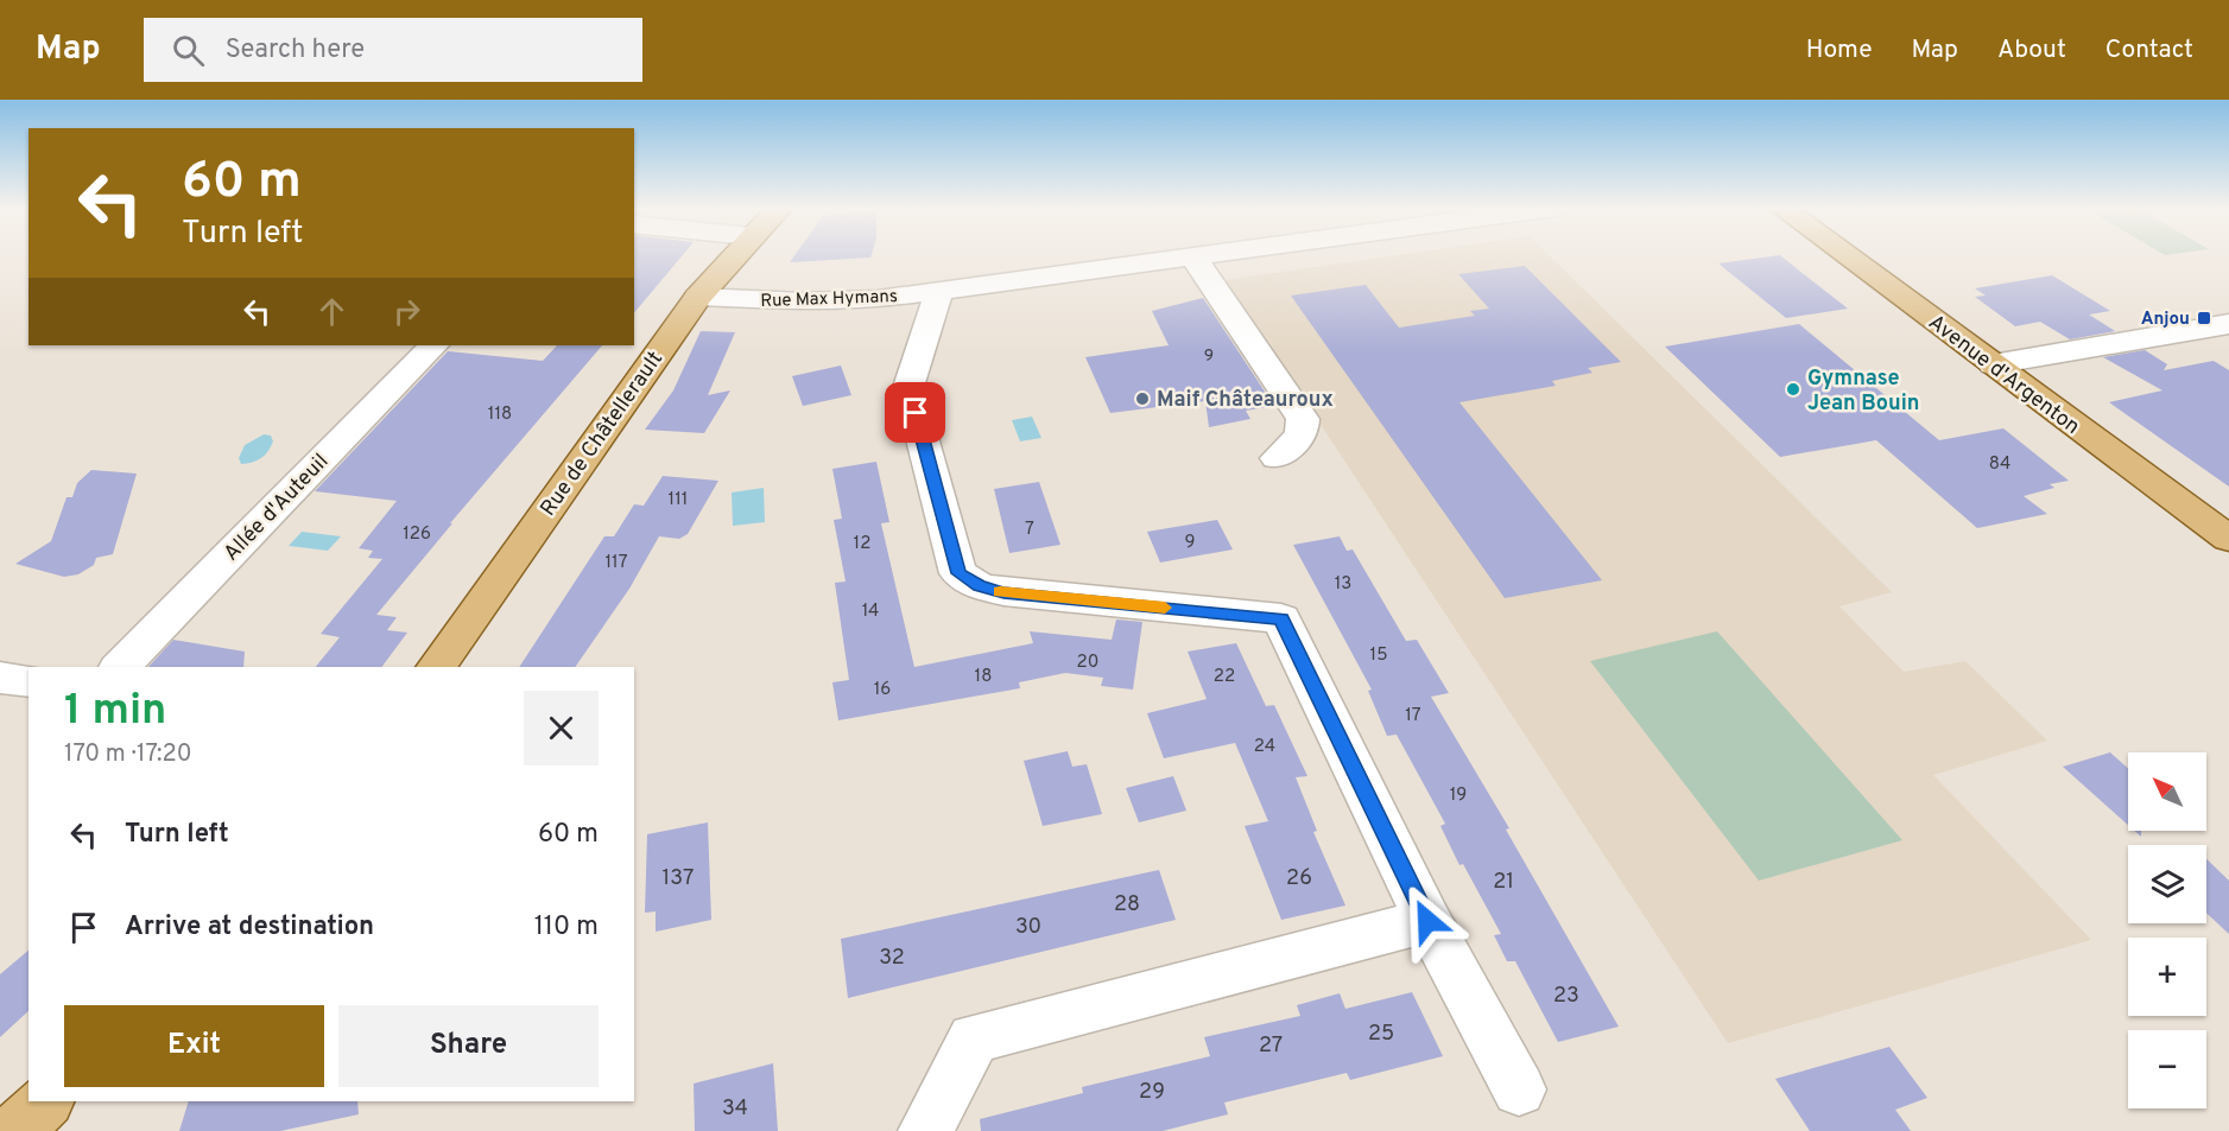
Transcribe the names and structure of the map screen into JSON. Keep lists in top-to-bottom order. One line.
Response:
{"streets":{"main road":["Avenue d'Argenton","Rue de Châtellerault"],"street":["Rue Max Hymans","Allée d'Auteuil"]},"crossings":[["Rue Max Hymans","Rue de Châtellerault"]],"places":{"transit":["Anjou"],"other":["Gymnase Jean Bouin","Maif Châteauroux"]},"house_numbers":["9","118","84","111","7","126","9","12","117","13","14","15","20","18","22","16","17","24","19","137","26","21","28","30","32","23","25","27","29","34"],"north":"top left","page":{"header":"Map","search":"Search here","nav":["Home","Map","About","Contact"],"turn":["60 m","Turn left"],"heading":["1 min","170 m · 17:20"],"map_buttons":["+","−"],"list":[{"name":"Turn left","value":"60 m"},{"name":"Arrive at destination","value":"110 m"}],"buttons":["Exit","Share"]}}
